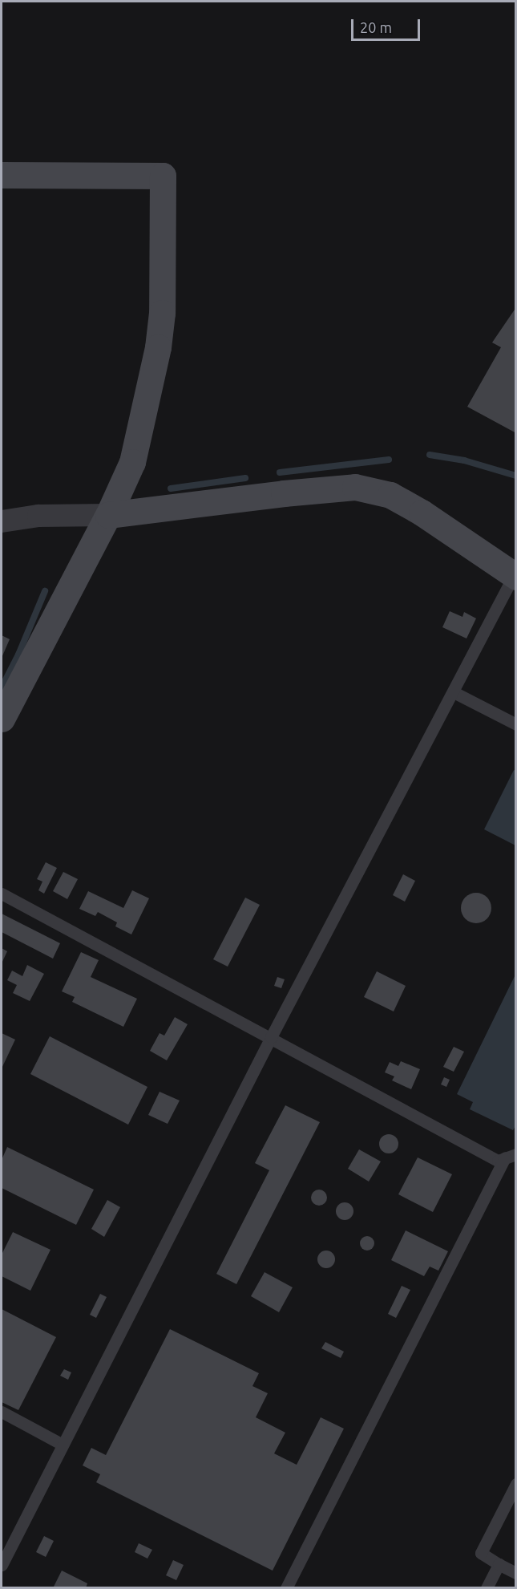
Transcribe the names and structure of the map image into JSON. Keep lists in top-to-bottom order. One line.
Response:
{"scale_bar":"20 m"}
